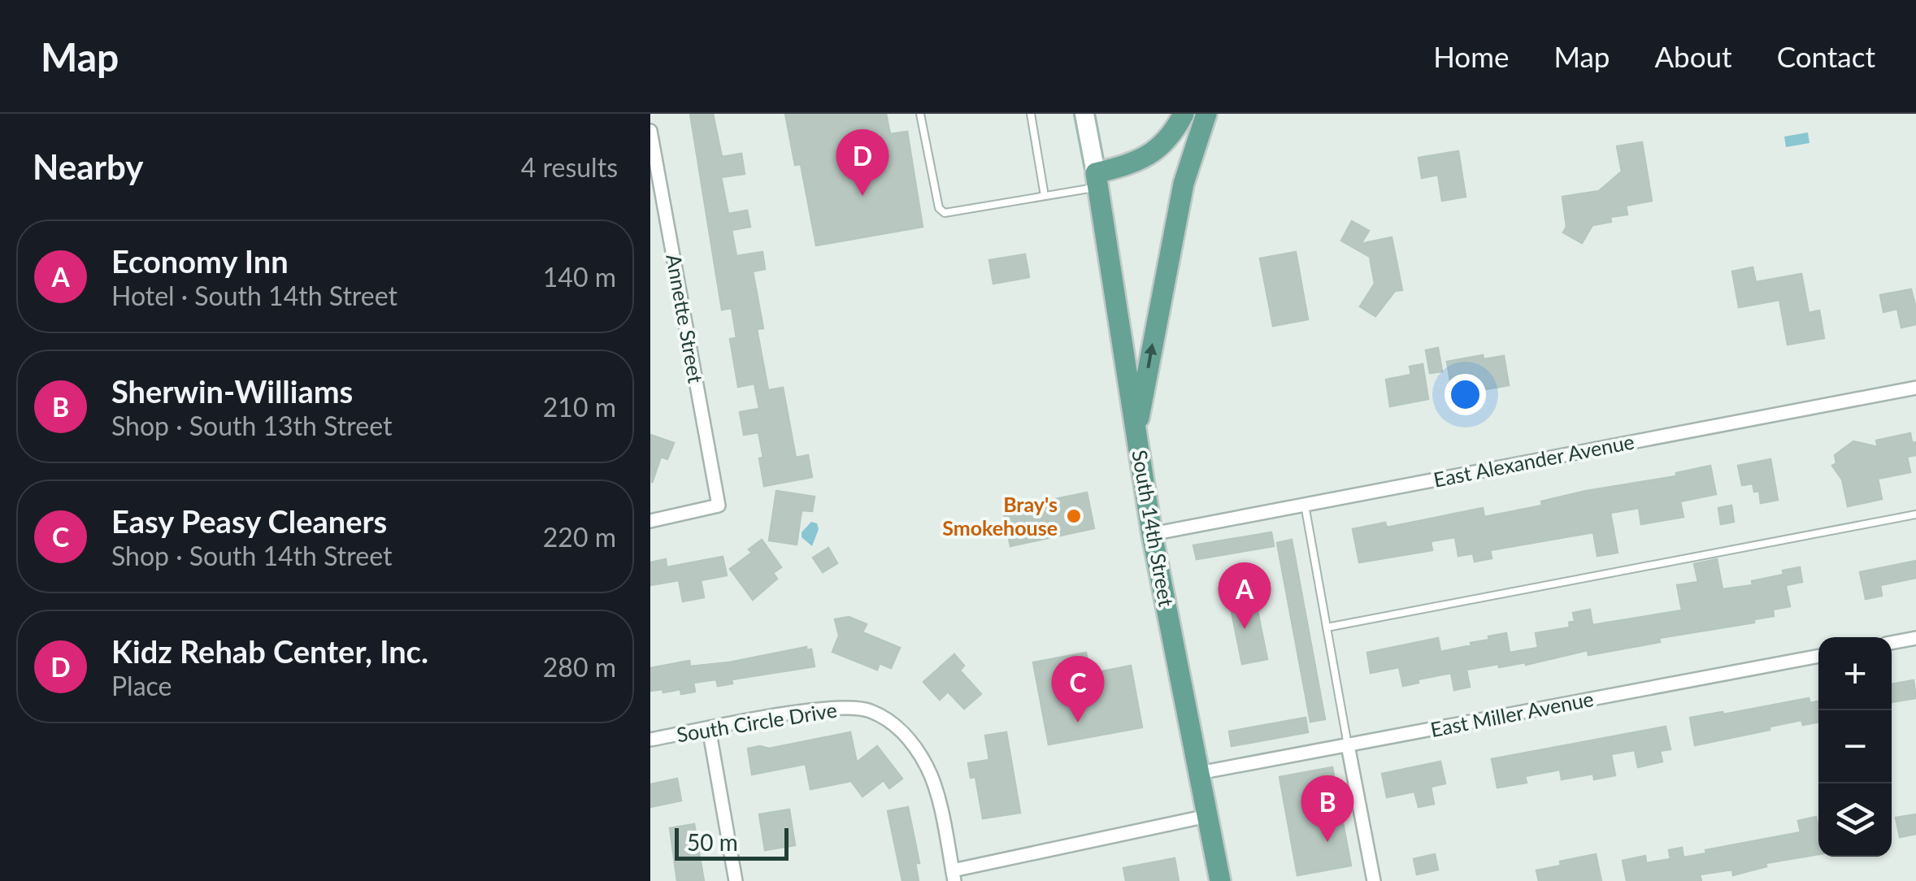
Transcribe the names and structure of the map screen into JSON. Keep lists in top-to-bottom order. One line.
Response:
{"streets":{"main road":["South 14th Street"],"street":["Annette Street","East Alexander Avenue","East Miller Avenue","South Circle Drive"]},"crossings":[["East Alexander Avenue","South 14th Street"],["South 14th Street","East Miller Avenue"]],"places":["Bray's Smokehouse"],"scale_bar":"50 m","page":{"header":"Map","nav":["Home","Map","About","Contact"],"heading":["Nearby","4 results"],"pins":["D","A","C","B"],"list":[{"mark":"A","name":"Economy Inn","note":"Hotel · South 14th Street","value":"140 m"},{"mark":"B","name":"Sherwin-Williams","note":"Shop · South 13th Street","value":"210 m"},{"mark":"C","name":"Easy Peasy Cleaners","note":"Shop · South 14th Street","value":"220 m"},{"mark":"D","name":"Kidz Rehab Center, Inc.","note":"Place","value":"280 m"}],"map_buttons":["+","−"],"scale":"50 m"}}
